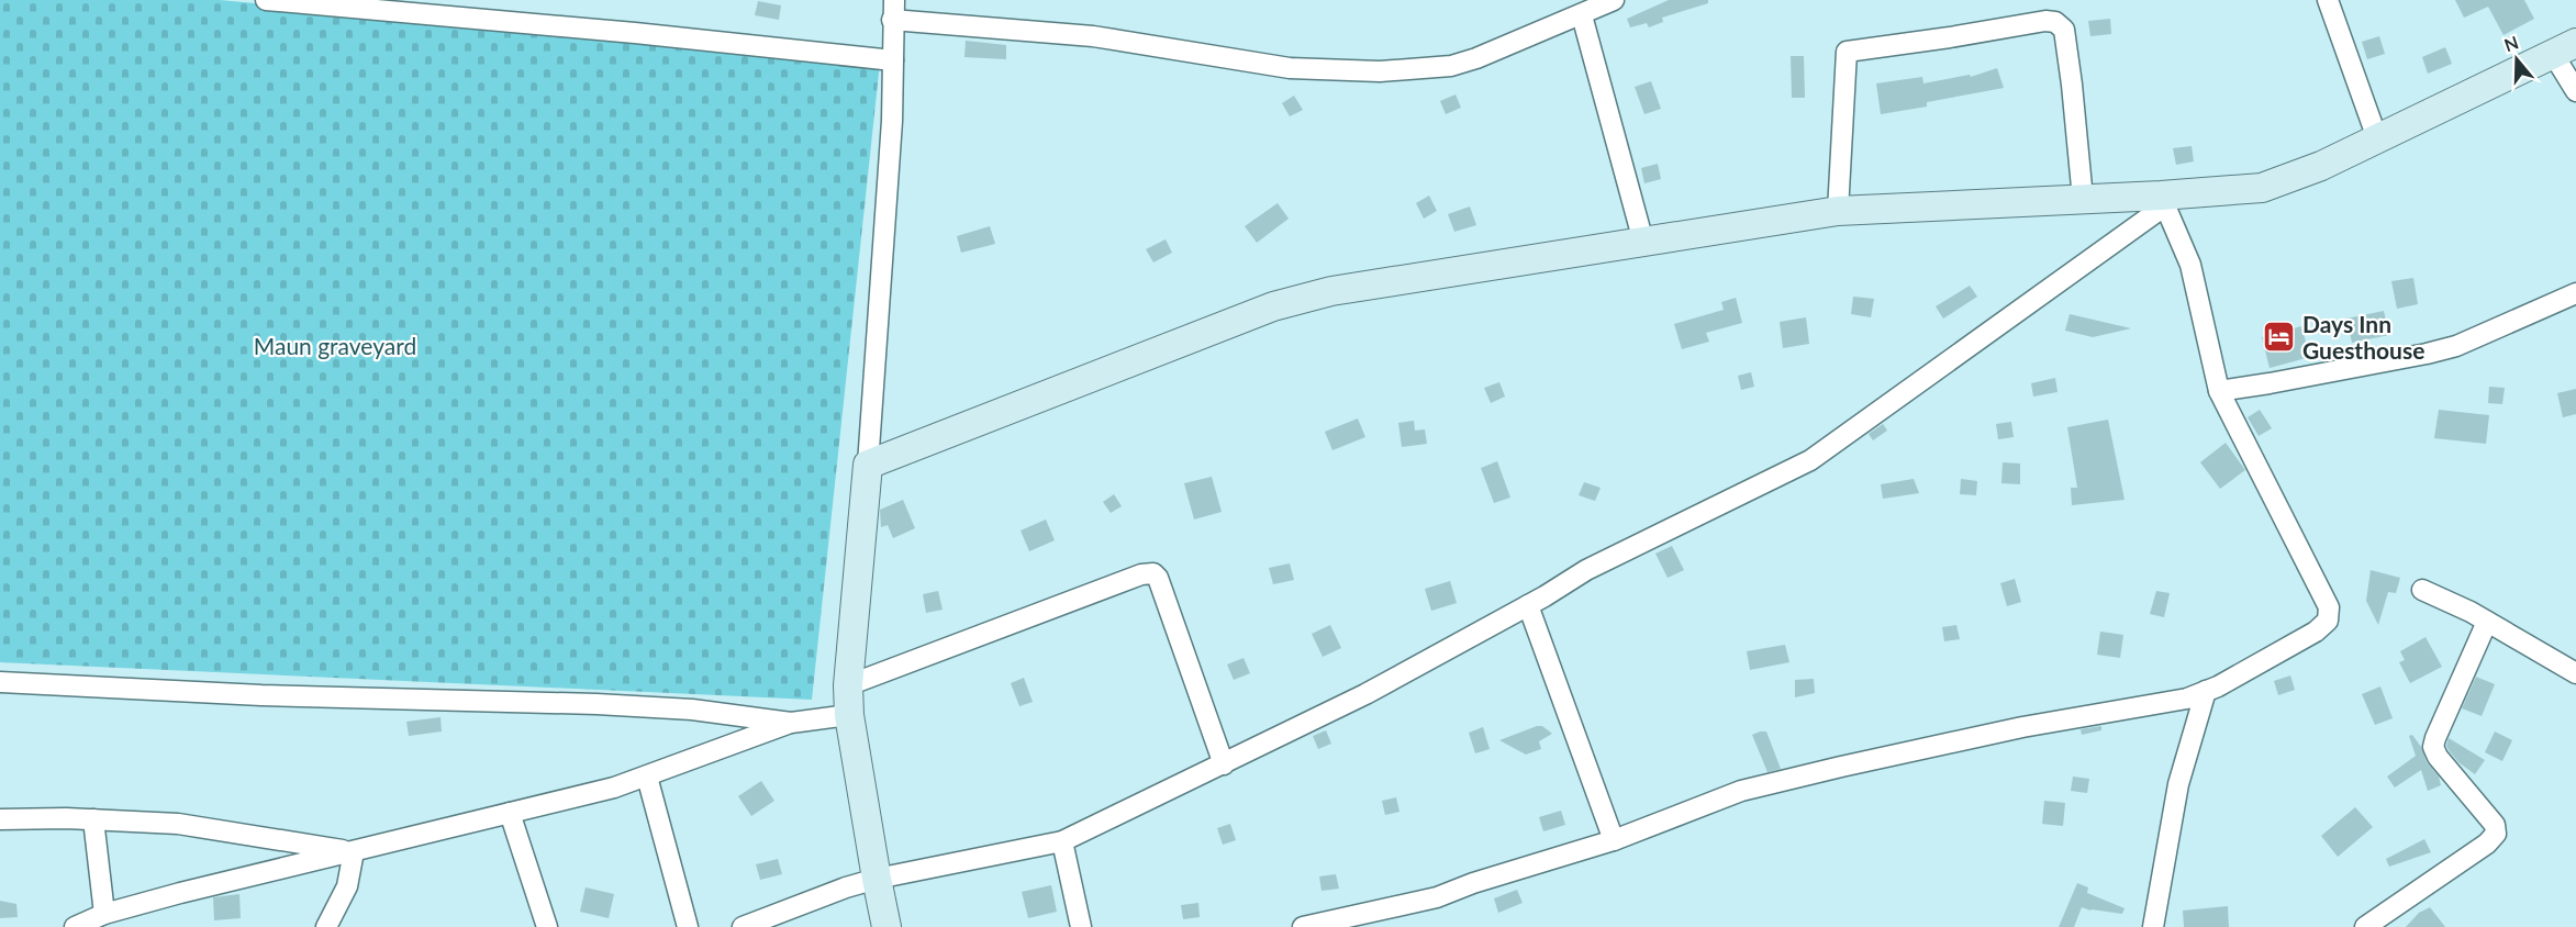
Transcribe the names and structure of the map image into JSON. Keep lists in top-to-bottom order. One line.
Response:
{"parks":["Maun graveyard"],"places":{"hotel":["Days Inn Guesthouse"]},"north":"top"}
